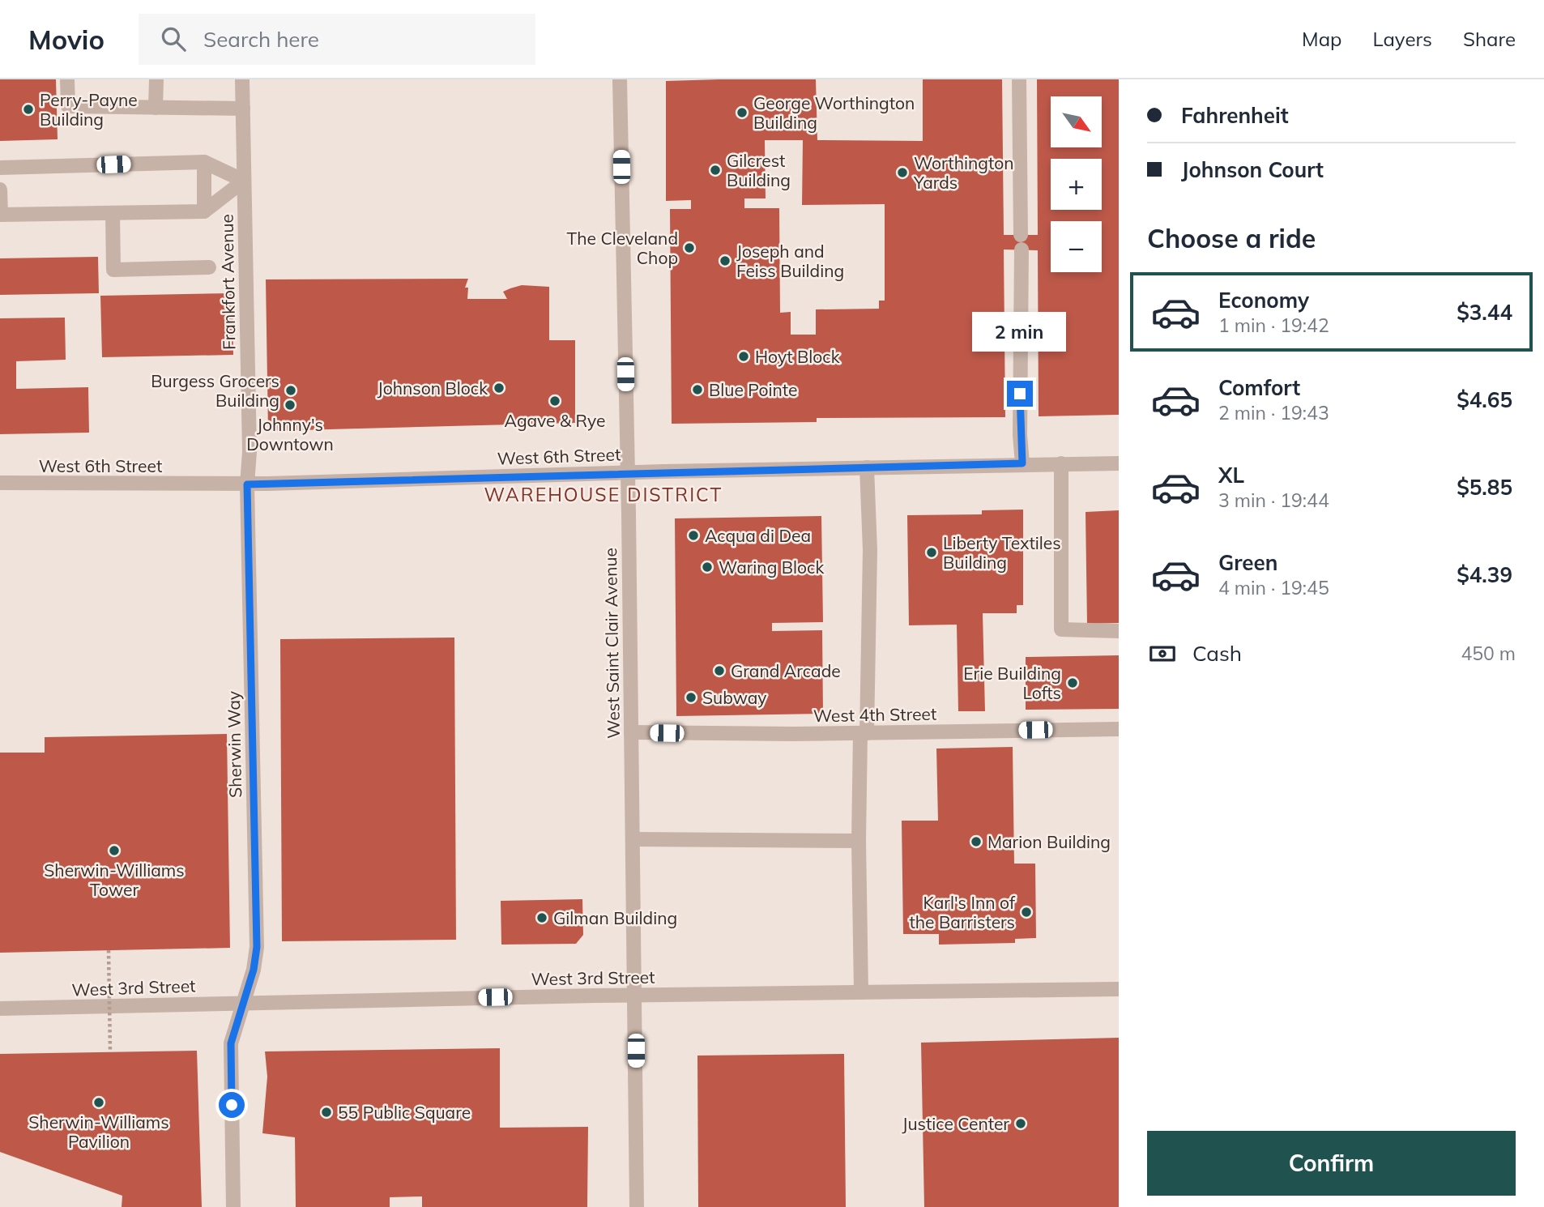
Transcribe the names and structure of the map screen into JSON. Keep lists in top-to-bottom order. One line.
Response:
{"streets":{"street":["Frankfort Avenue","West 6th Street","West Saint Clair Avenue","West 4th Street","Sherwin Way","West 3rd Street"]},"crossings":[["Frankfort Avenue","West 6th Street"],["Frankfort Avenue","Sherwin Way"],["West 6th Street","West Saint Clair Avenue"],["West 6th Street","Sherwin Way"],["West Saint Clair Avenue","West 4th Street"],["West Saint Clair Avenue","West 3rd Street"],["Sherwin Way","West 3rd Street"]],"districts":["WAREHOUSE DISTRICT"],"places":["Perry-Payne Building","George Worthington Building","Gilcrest Building","Worthington Yards","The Cleveland Chop","Joseph and Feiss Building","Hoyt Block","Johnson Block","Blue Pointe","Burgess Grocers Building","Agave & Rye","Johnny's Downtown","Acqua di Dea","Liberty Textiles Building","Waring Block","Grand Arcade","Erie Building Lofts","Subway","Marion Building","Sherwin-Williams Tower","Karl's Inn of the Barristers","Gilman Building","Sherwin-Williams Pavilion","55 Public Square","Justice Center"],"north":"bottom right","page":{"header":"Movio","search":"Search here","nav":["Map","Layers","Share"],"banner":["Fahrenheit","Johnson Court"],"map_buttons":["+","−"],"heading":"Choose a ride","list":[{"name":"Economy","note":"1 min · 19:42","value":"$3.44"},{"name":"Comfort","note":"2 min · 19:43","value":"$4.65"},{"name":"XL","note":"3 min · 19:44","value":"$5.85"},{"name":"Green","note":"4 min · 19:45","value":"$4.39"}],"bubble":"2 min","pay":["Cash","450 m"],"buttons":"Confirm"}}
